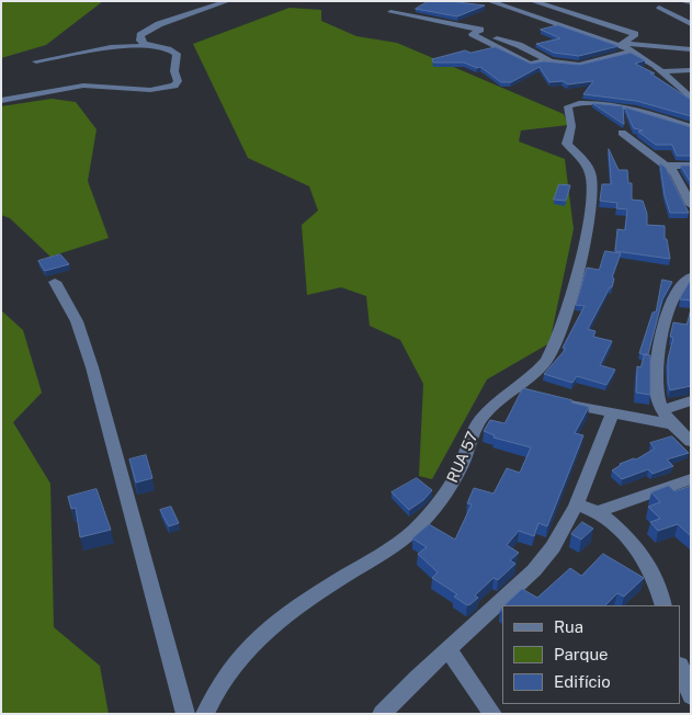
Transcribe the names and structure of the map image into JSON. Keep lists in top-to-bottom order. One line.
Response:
{"streets":{"street":["RUA 57"]},"legend":["Rua","Parque","Edifício"]}
